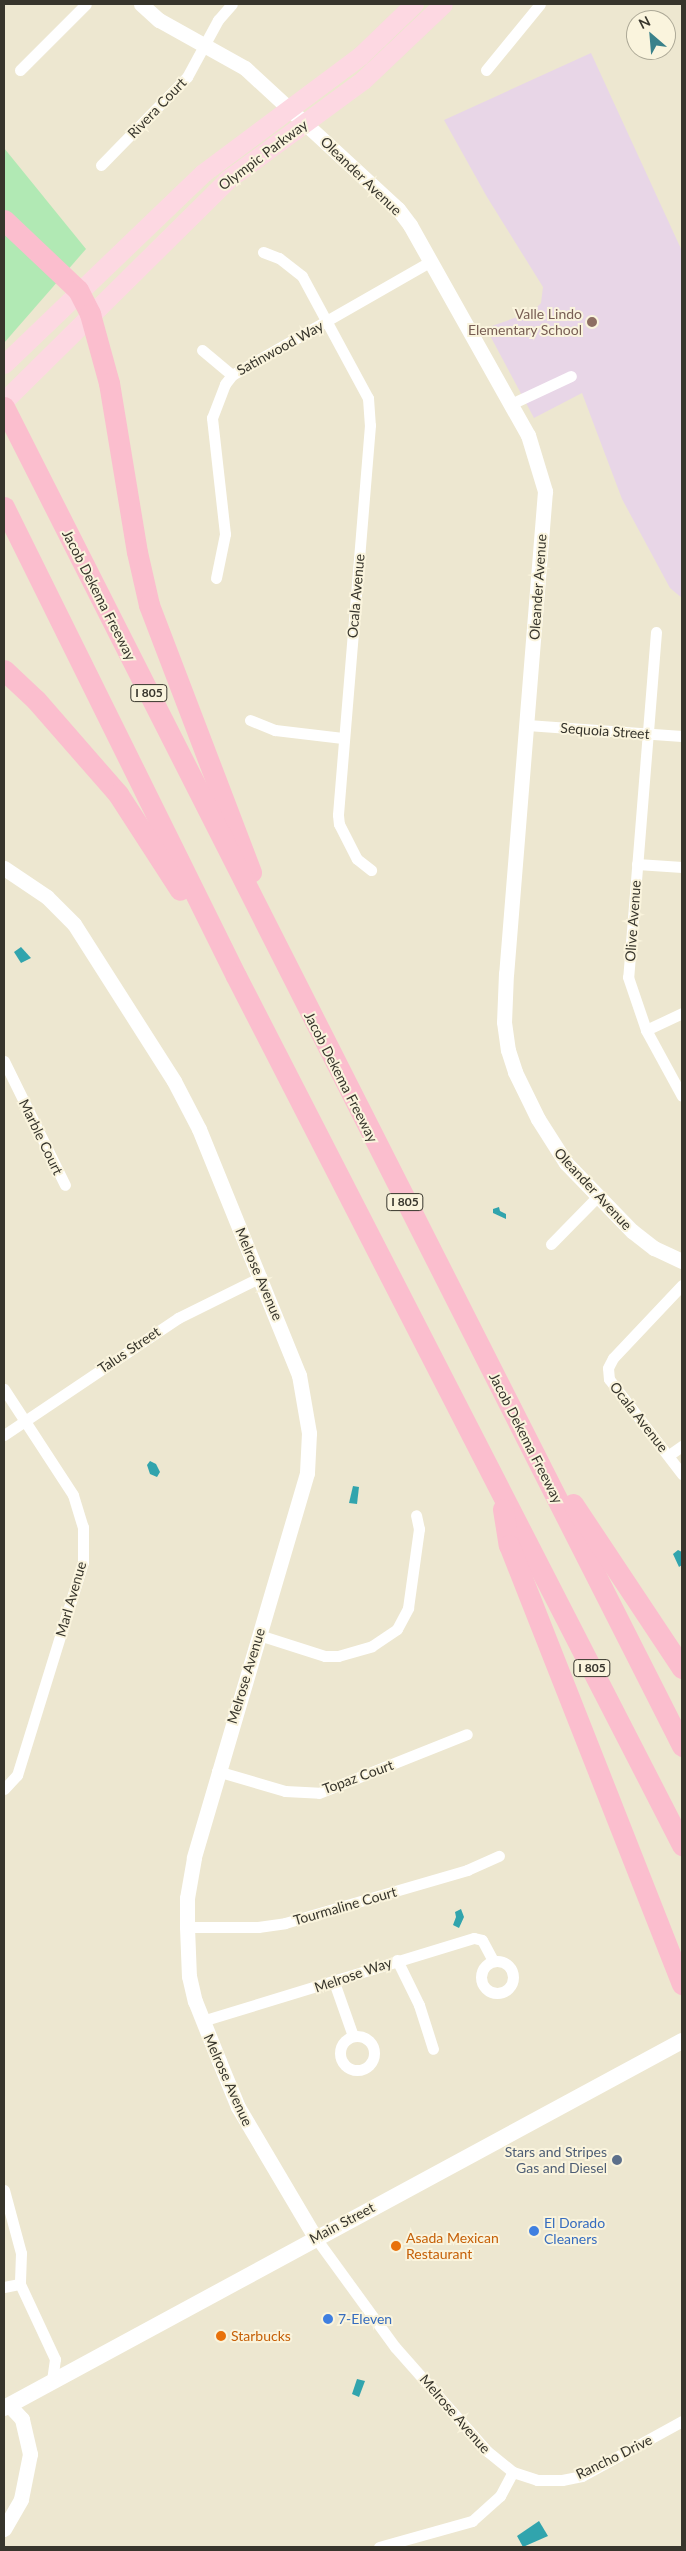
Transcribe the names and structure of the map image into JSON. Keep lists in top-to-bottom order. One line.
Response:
{"streets":{"highway":["Jacob Dekema Freeway","I 805"],"main road":["Olympic Parkway","Main Street"],"street":["Rivera Court","Oleander Avenue","Satinwood Way","Ocala Avenue","Sequoia Street","Olive Avenue","Marble Court","Melrose Avenue","Talus Street","Marl Avenue","Topaz Court","Tourmaline Court","Melrose Way","Rancho Drive"]},"crossings":[["Rivera Court","Oleander Avenue"],["Olympic Parkway","Oleander Avenue"],["Oleander Avenue","Satinwood Way"],["Oleander Avenue","Sequoia Street"],["Satinwood Way","Ocala Avenue"],["Sequoia Street","Olive Avenue"],["Melrose Avenue","Talus Street"],["Melrose Avenue","Topaz Court"],["Melrose Avenue","Tourmaline Court"],["Melrose Avenue","Melrose Way"],["Melrose Avenue","Main Street"],["Melrose Avenue","Rancho Drive"],["Talus Street","Marl Avenue"]],"places":["Valle Lindo Elementary School","Stars and Stripes Gas and Diesel","El Dorado Cleaners","Asada Mexican Restaurant","7-Eleven","Starbucks"],"north":"top left"}
